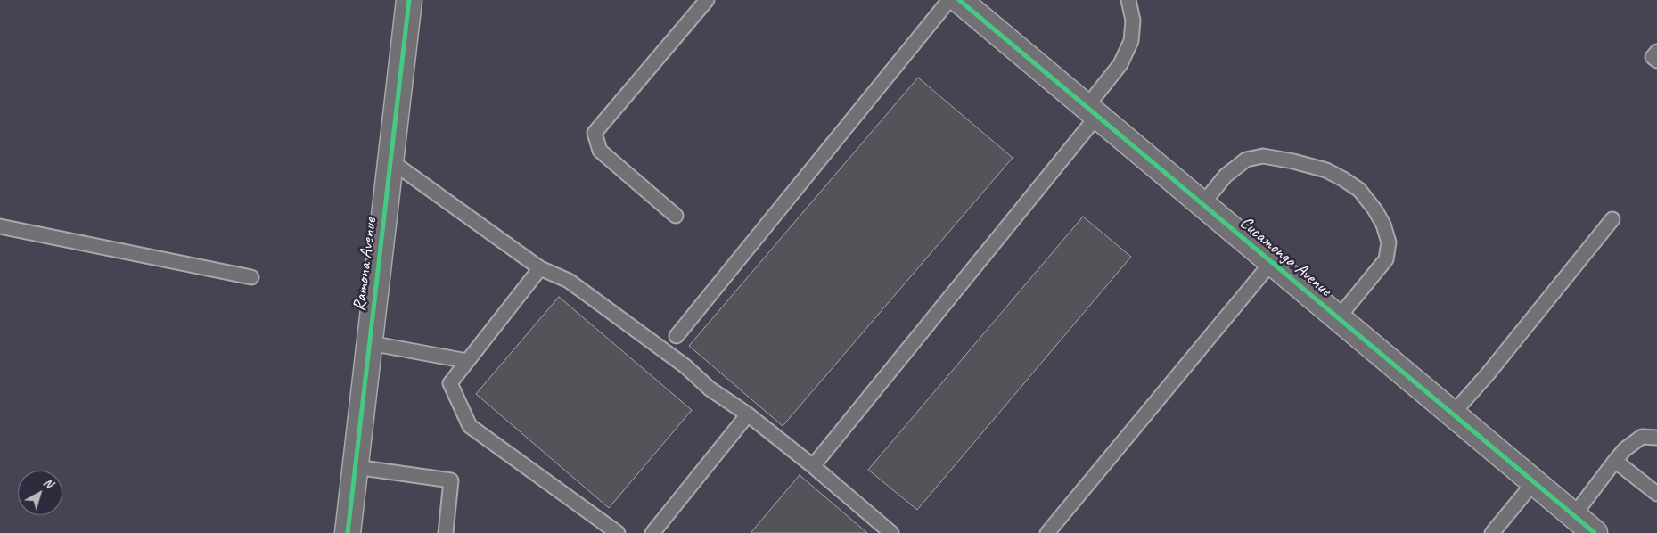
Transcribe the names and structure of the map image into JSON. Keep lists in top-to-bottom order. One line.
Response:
{"streets":{"street":["Cucamonga Avenue","Ramona Avenue"]},"north":"top right"}
